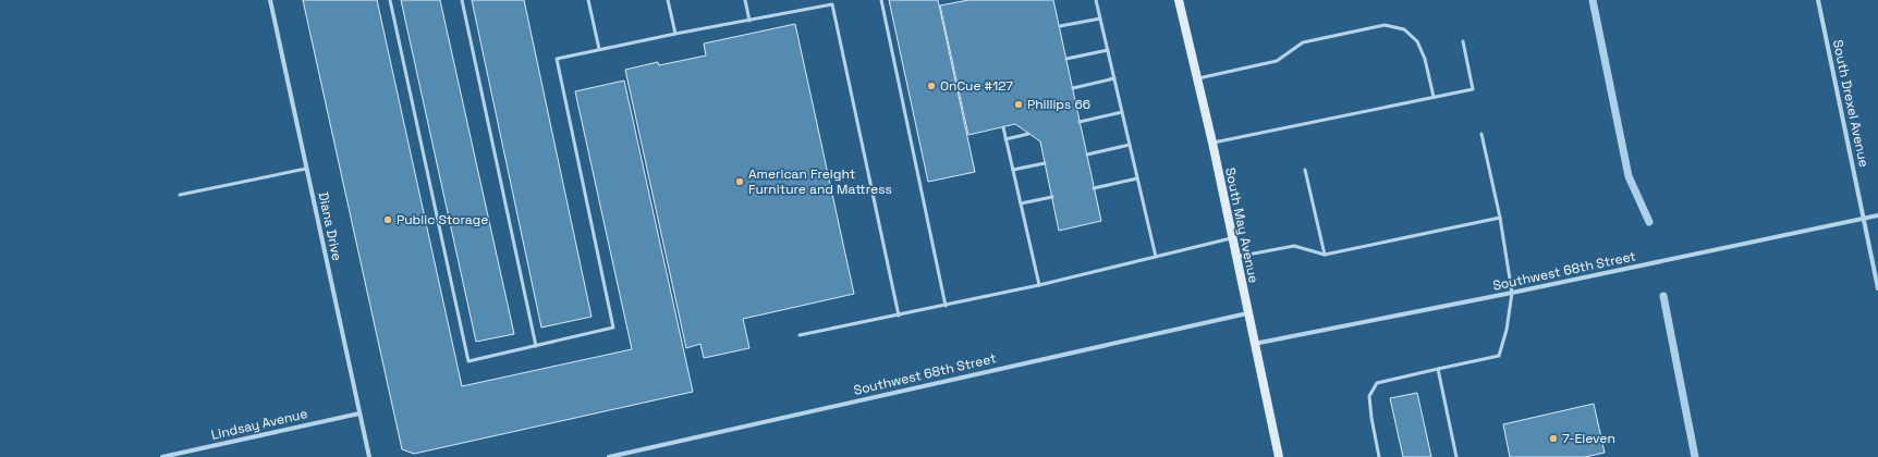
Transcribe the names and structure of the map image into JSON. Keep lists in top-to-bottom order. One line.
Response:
{"streets":{"main road":["South May Avenue"],"street":["South Drexel Avenue","Diana Drive","Southwest 68th Street","Lindsay Avenue"]},"crossings":[["South Drexel Avenue","Southwest 68th Street"],["South May Avenue","Southwest 68th Street"],["Diana Drive","Lindsay Avenue"]],"places":["OnCue #127","Phillips 66","American Freight Furniture and Mattress","Public Storage","7-Eleven"]}
